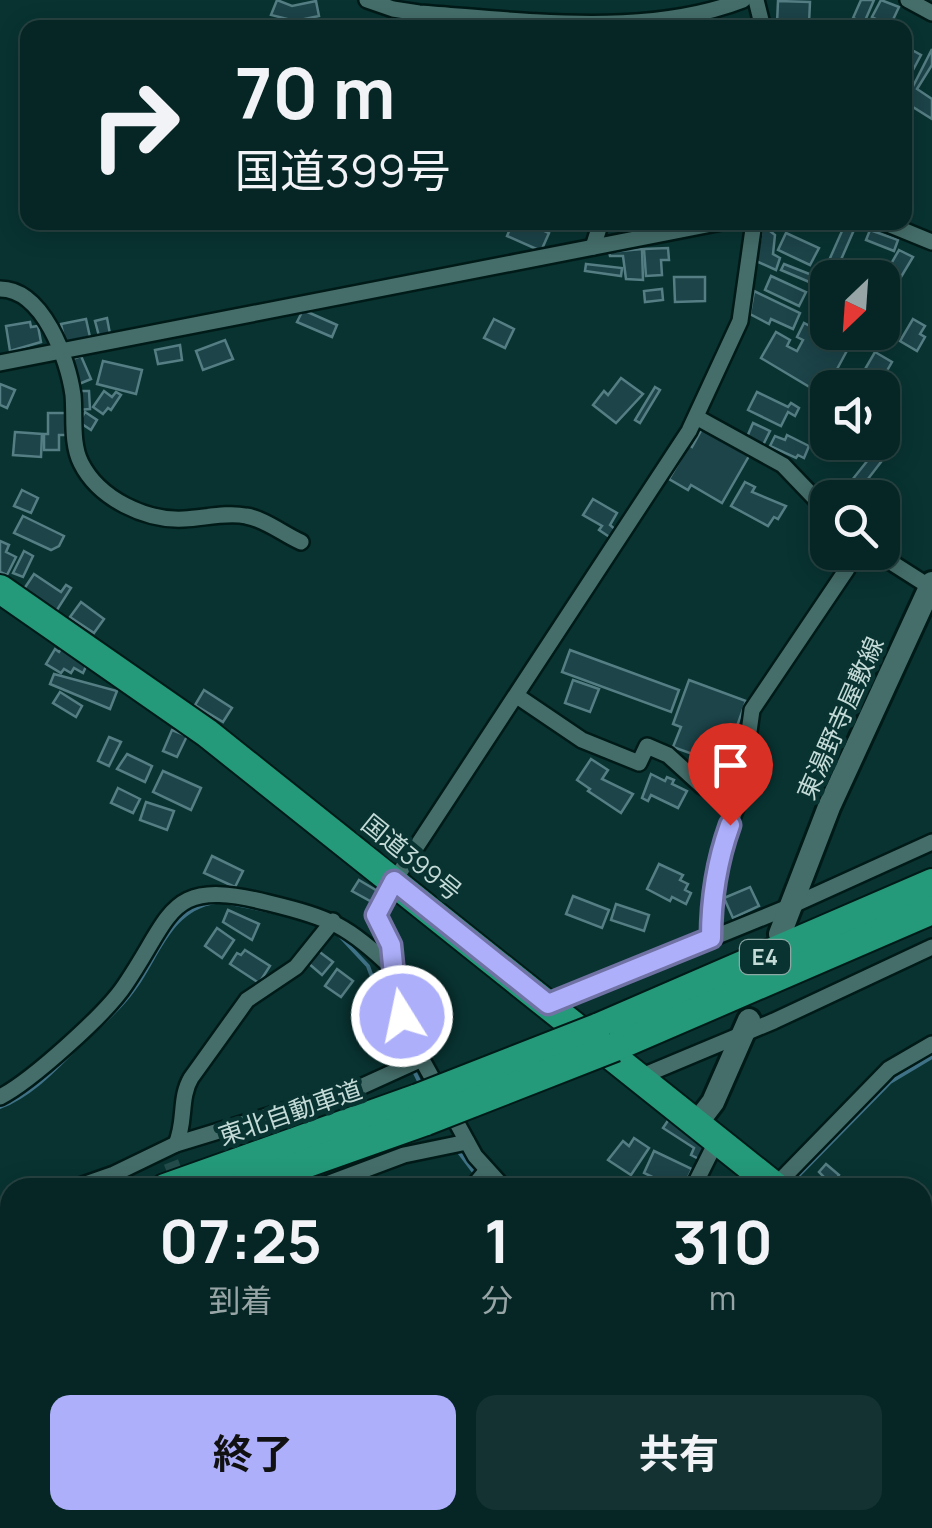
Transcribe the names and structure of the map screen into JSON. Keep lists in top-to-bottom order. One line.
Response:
{"streets":{"highway":["国道399号","E4","東北自動車道"],"main road":["東湯野寺屋敷線"]},"north":"bottom left","page":{"turn":["70 m","国道399号"],"eta":["07:25","到着","1","分","310","m"],"buttons":["終了","共有"]}}
